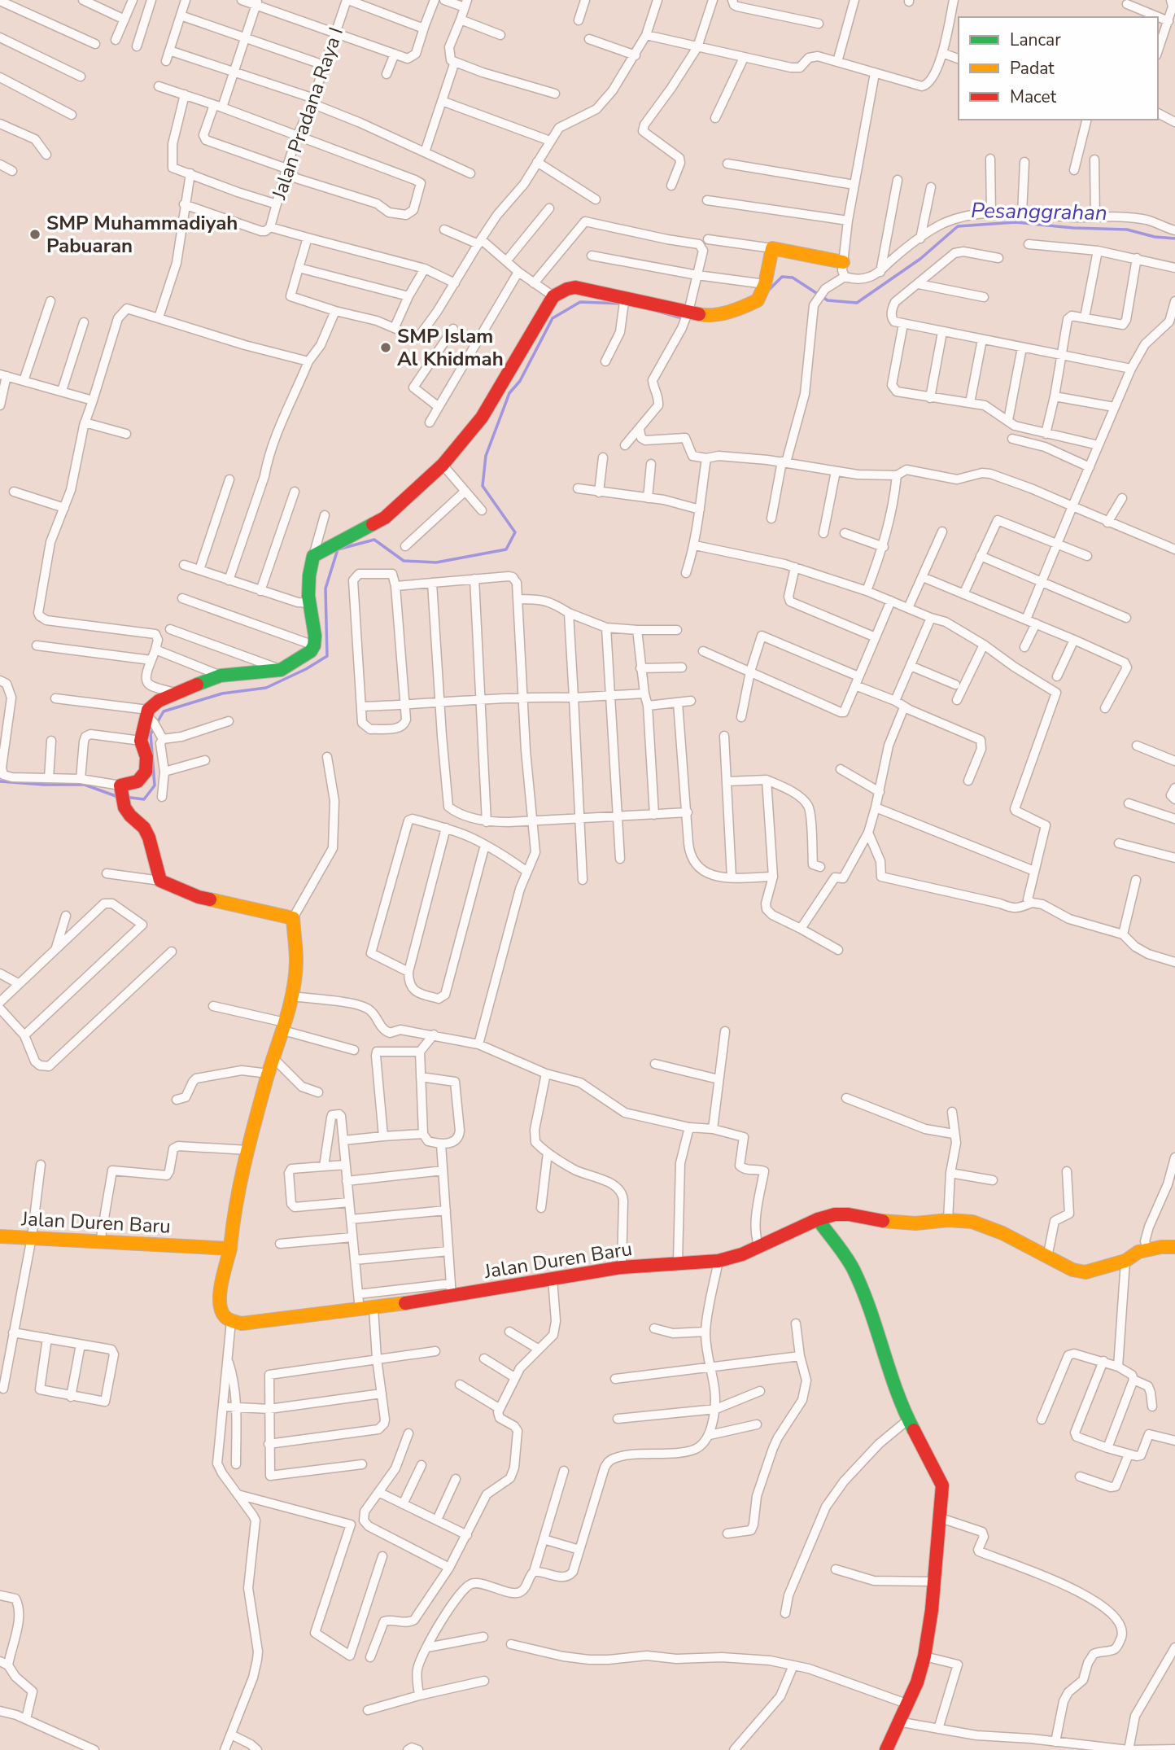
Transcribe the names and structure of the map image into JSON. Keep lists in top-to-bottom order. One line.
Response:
{"streets":{"street":["Jalan Pradana Raya I","Jalan Duren Baru"]},"water":["Pesanggrahan"],"places":["SMP Muhammadiyah Pabuaran","SMP Islam Al Khidmah"],"legend":["Lancar","Padat","Macet"]}
